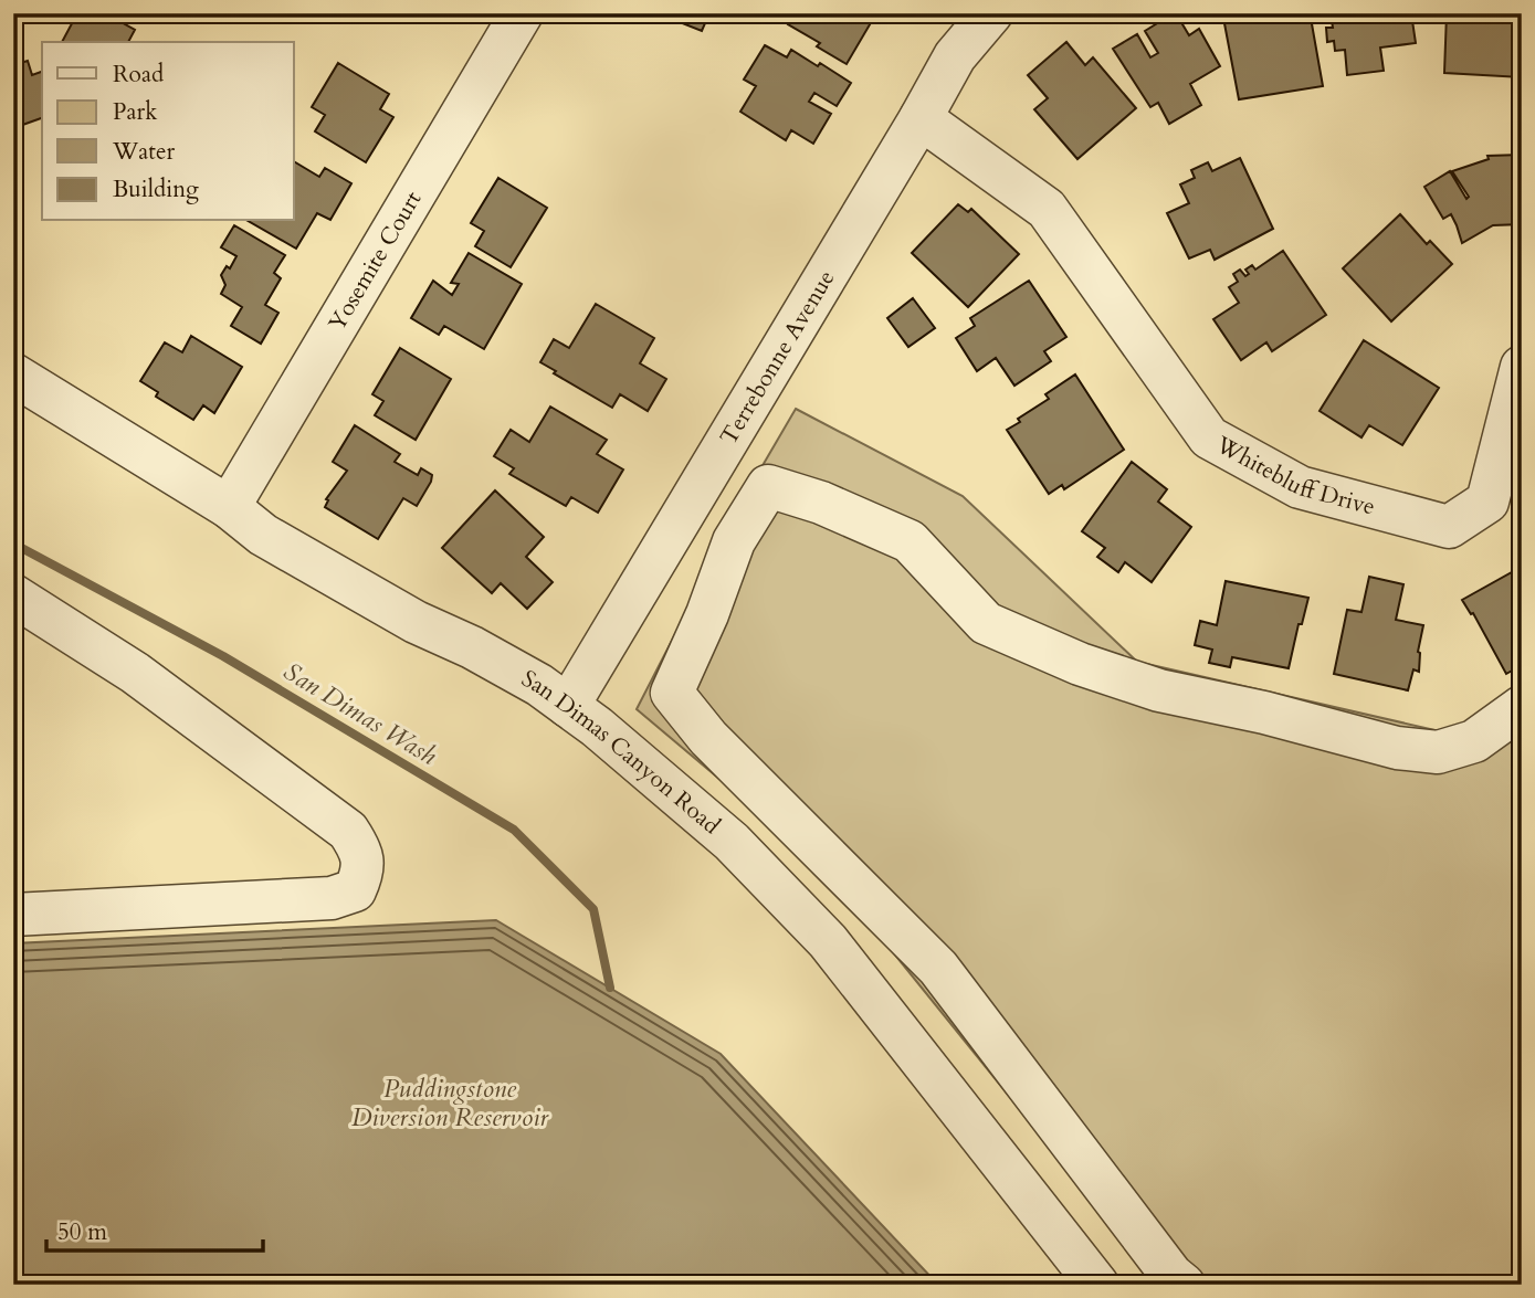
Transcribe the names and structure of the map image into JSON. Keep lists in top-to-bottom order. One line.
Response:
{"streets":{"street":["Yosemite Court","Terrebonne Avenue","Whitebluff Drive","San Dimas Canyon Road"]},"crossings":[["Yosemite Court","San Dimas Canyon Road"],["Terrebonne Avenue","Whitebluff Drive"],["Terrebonne Avenue","San Dimas Canyon Road"]],"water":["San Dimas Wash","Puddingstone Diversion Reservoir"],"legend":["Road","Park","Water","Building"],"scale_bar":"50 m"}
